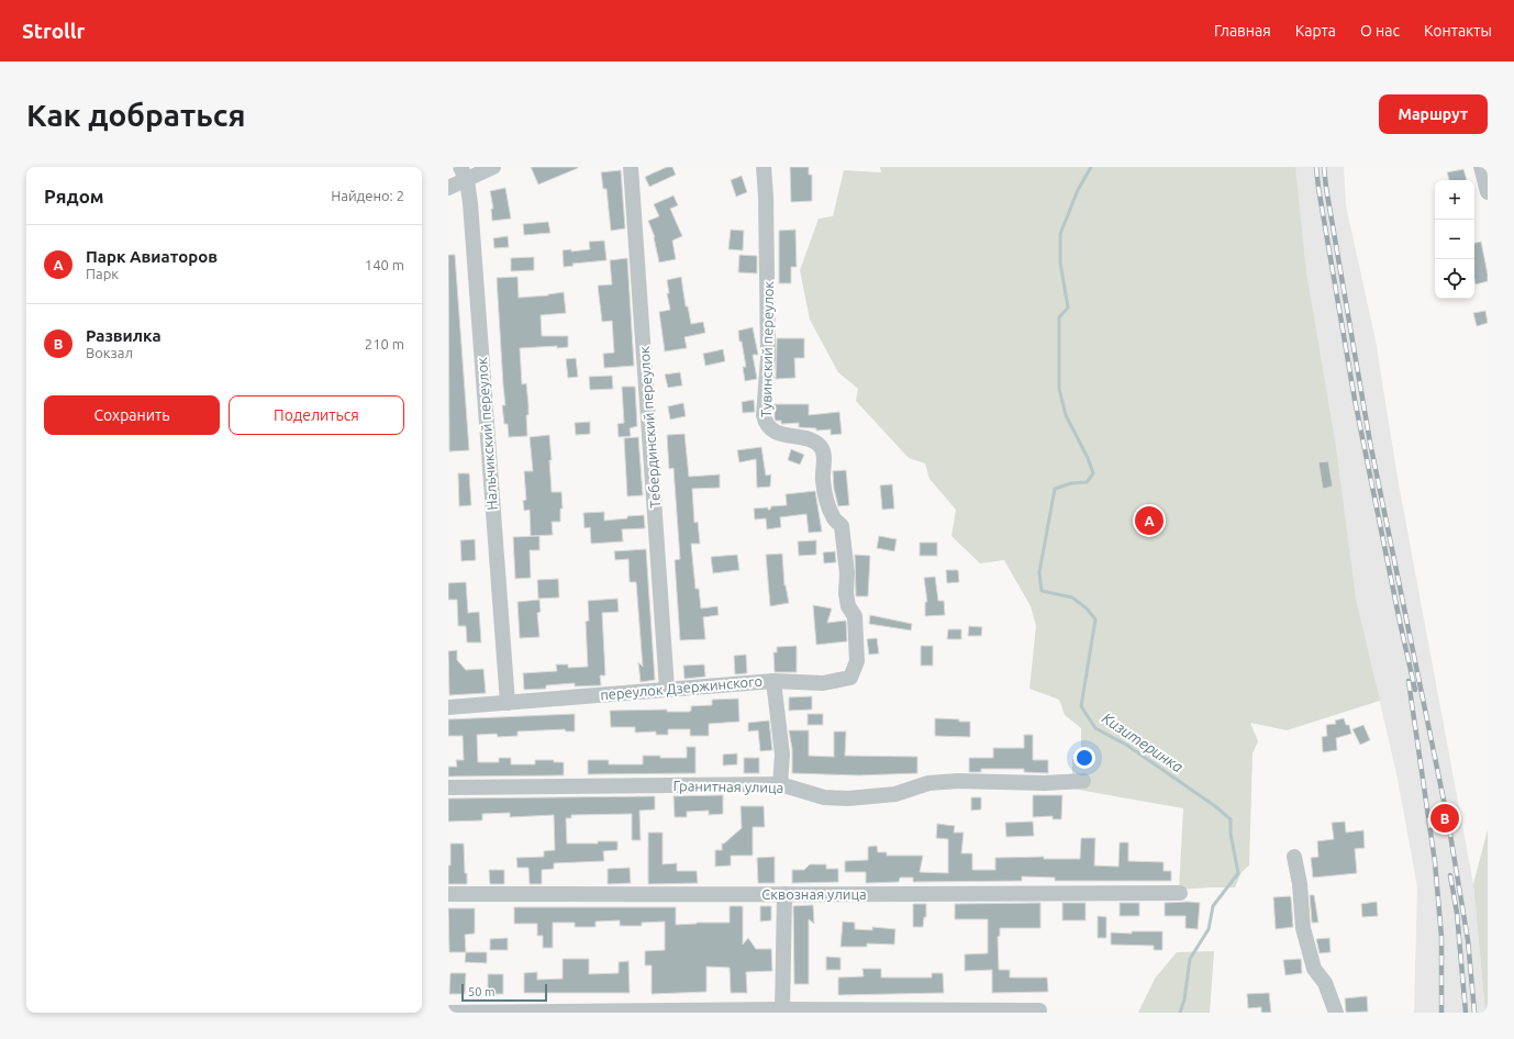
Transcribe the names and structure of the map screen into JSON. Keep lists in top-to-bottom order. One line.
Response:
{"streets":{"street":["Тувинский переулок","Тебердинский переулок","Нальчикский переулок","переулок Дзержинского","Гранитная улица","Сквозная улица"]},"crossings":[["Тувинский переулок","переулок Дзержинского"],["Тебердинский переулок","переулок Дзержинского"],["Нальчикский переулок","переулок Дзержинского"]],"water":["Кизитеринка"],"scale_bar":"50 m","page":{"header":"Strollr","nav":["Главная","Карта","О нас","Контакты"],"buttons":["Маршрут",["Сохранить","Поделиться"]],"title":"Как добраться","heading":["Рядом","Найдено: 2"],"map_buttons":["+","−"],"list":[{"mark":"A","name":"Парк Авиаторов","note":"Парк","value":"140 m"},{"mark":"B","name":"Развилка","note":"Вокзал","value":"210 m"}],"pins":["A","B"],"scale":"50 m"}}
